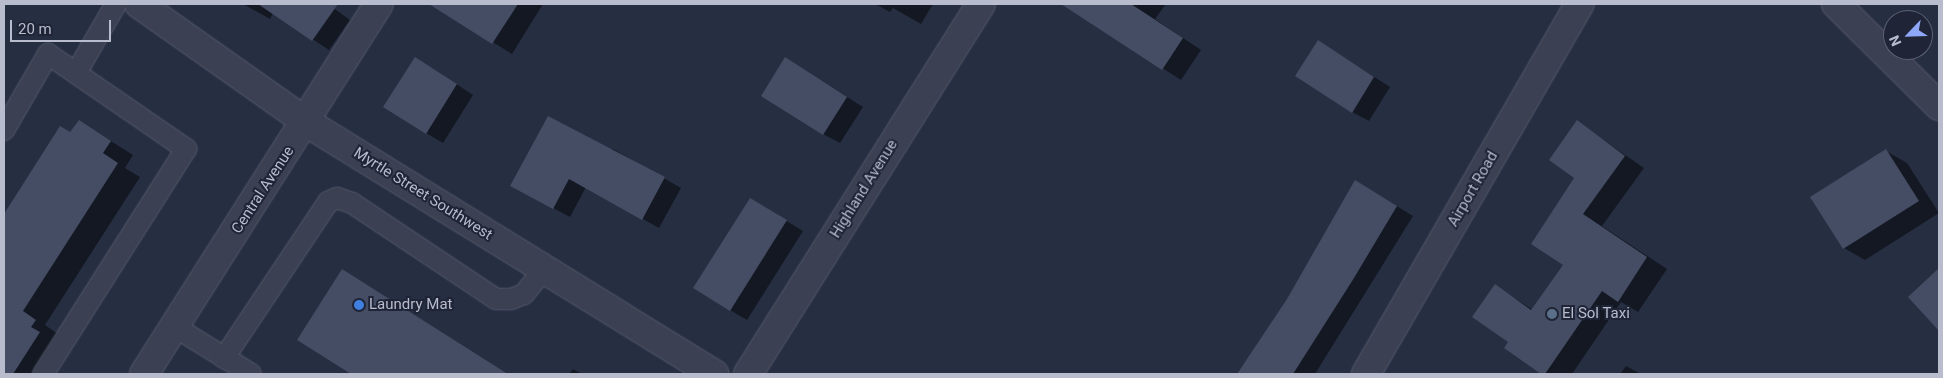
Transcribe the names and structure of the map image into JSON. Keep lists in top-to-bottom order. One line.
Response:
{"streets":{"street":["Highland Avenue","Airport Road","Central Avenue","Myrtle Street Southwest"]},"crossings":[["Central Avenue","Myrtle Street Southwest"]],"places":["Laundry Mat","El Sol Taxi"],"scale_bar":"20 m","north":"bottom left"}
